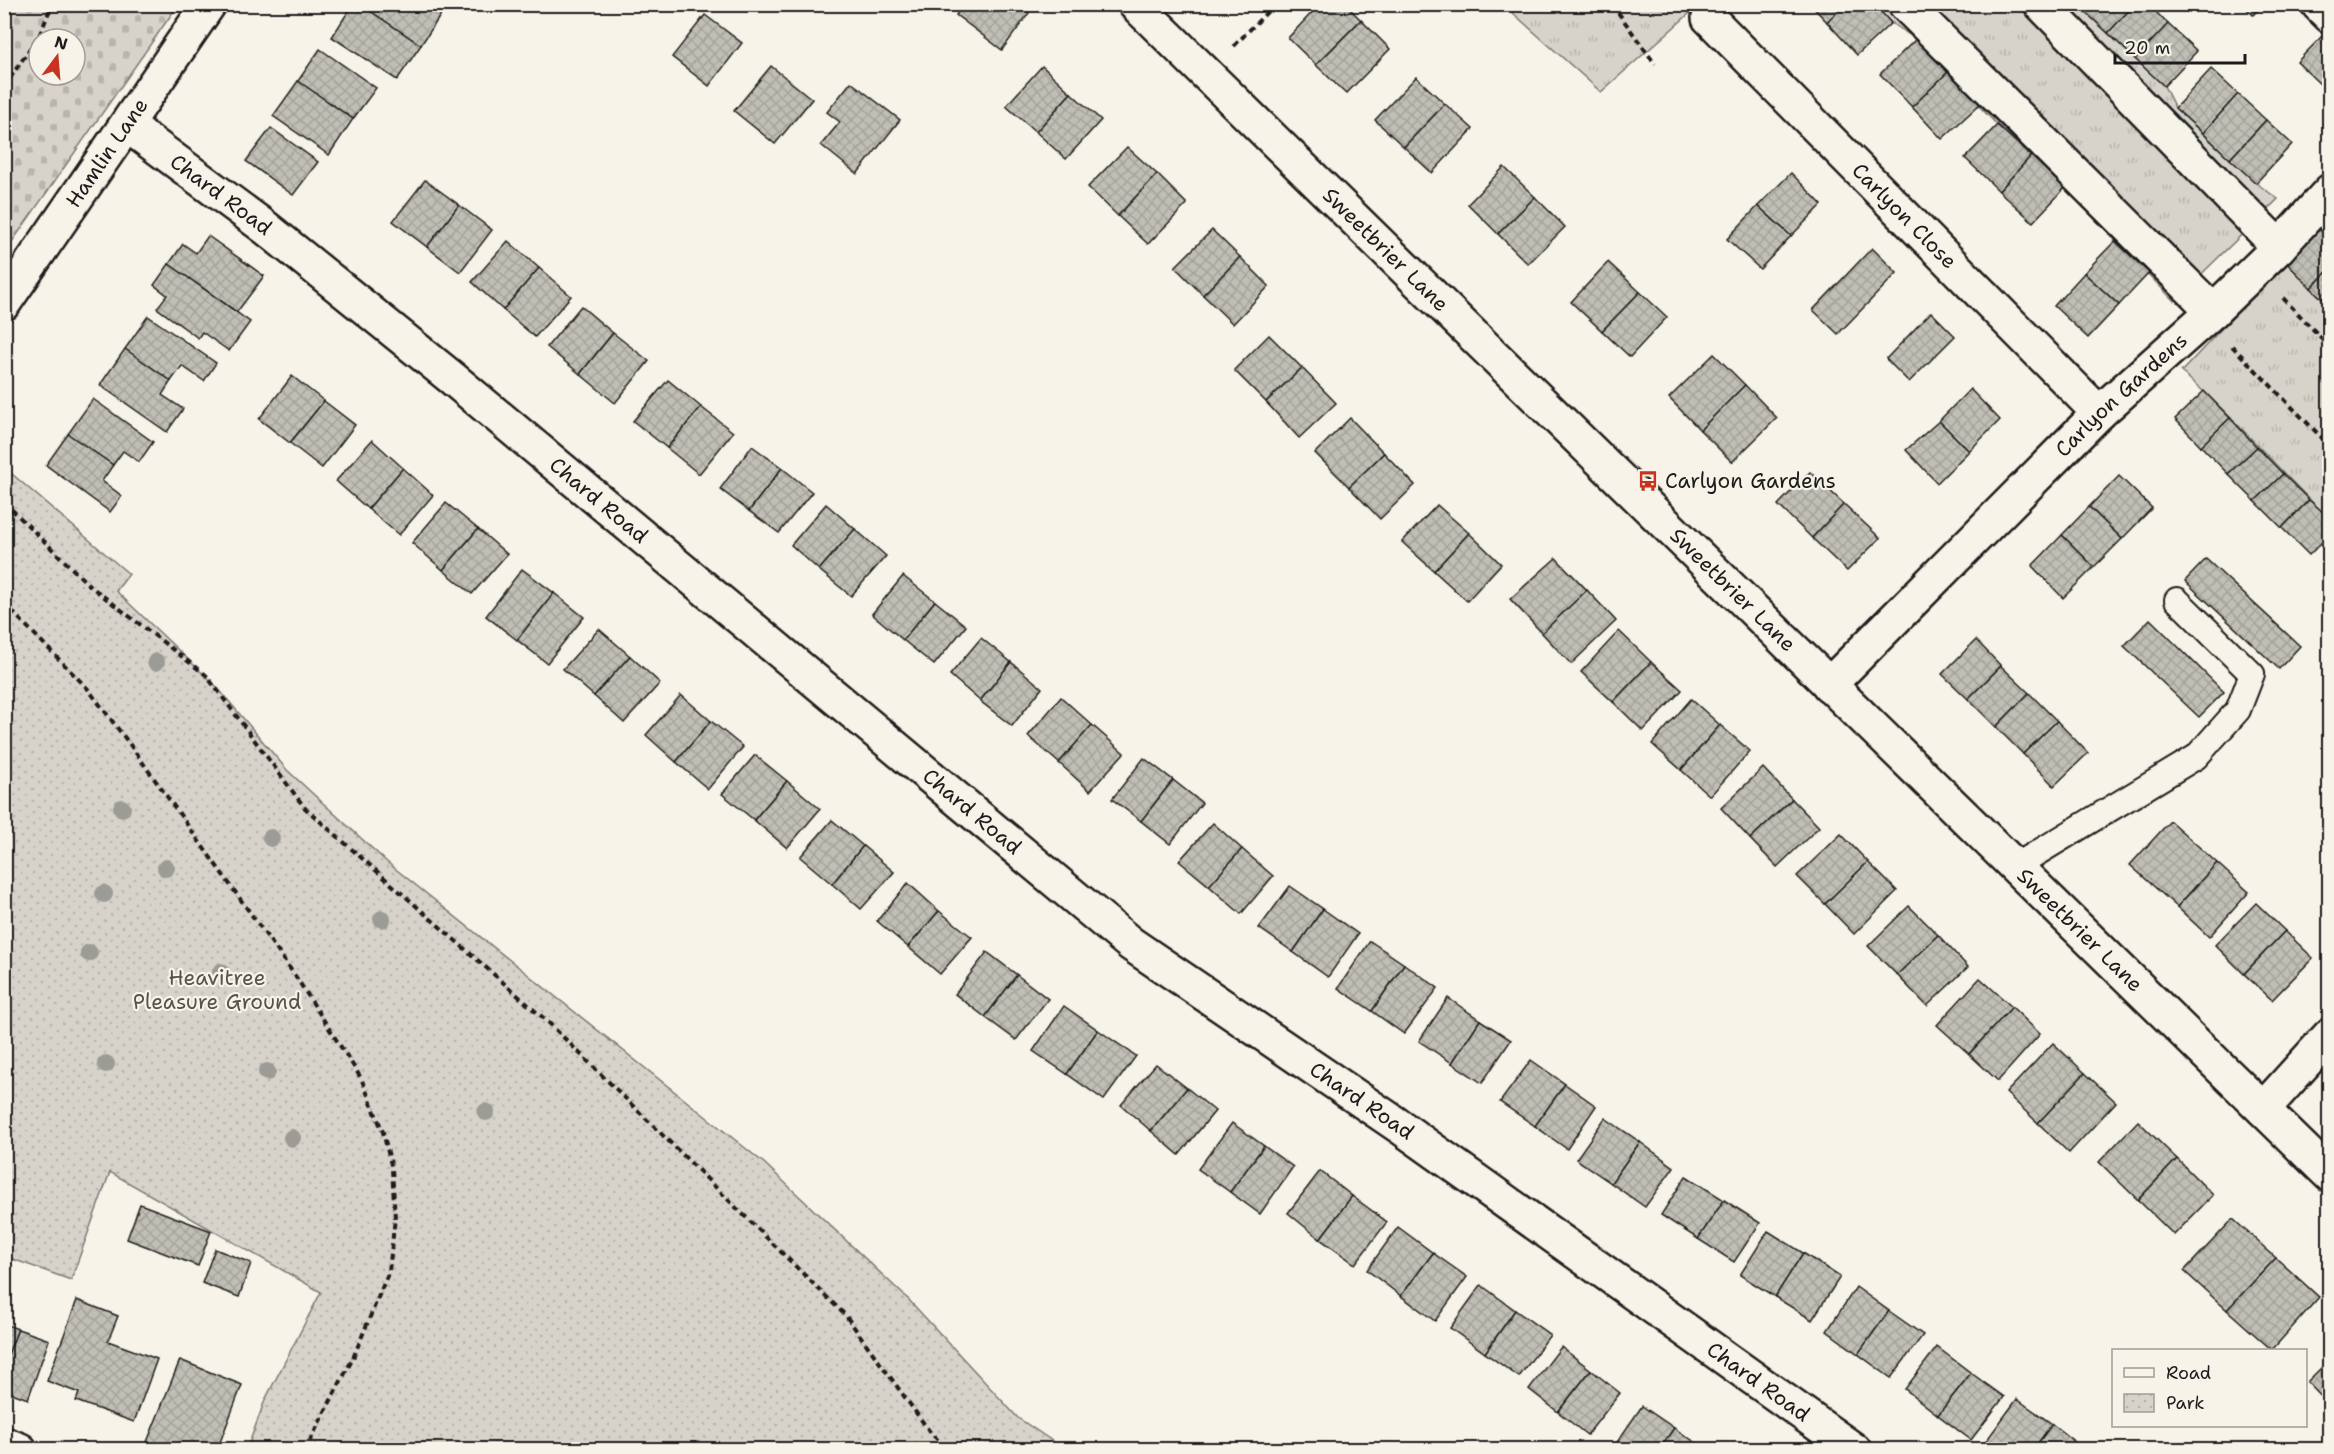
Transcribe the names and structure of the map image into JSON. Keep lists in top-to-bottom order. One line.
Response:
{"streets":{"street":["Hamlin Lane","Chard Road","Carlyon Close","Sweetbrier Lane","Carlyon Gardens"]},"crossings":[["Hamlin Lane","Chard Road"],["Carlyon Close","Carlyon Gardens"],["Sweetbrier Lane","Carlyon Gardens"]],"parks":["Heavitree Pleasure Ground"],"places":{"bus stop":["Carlyon Gardens"]},"legend":["Road","Park"],"scale_bar":"20 m","north":"top"}
